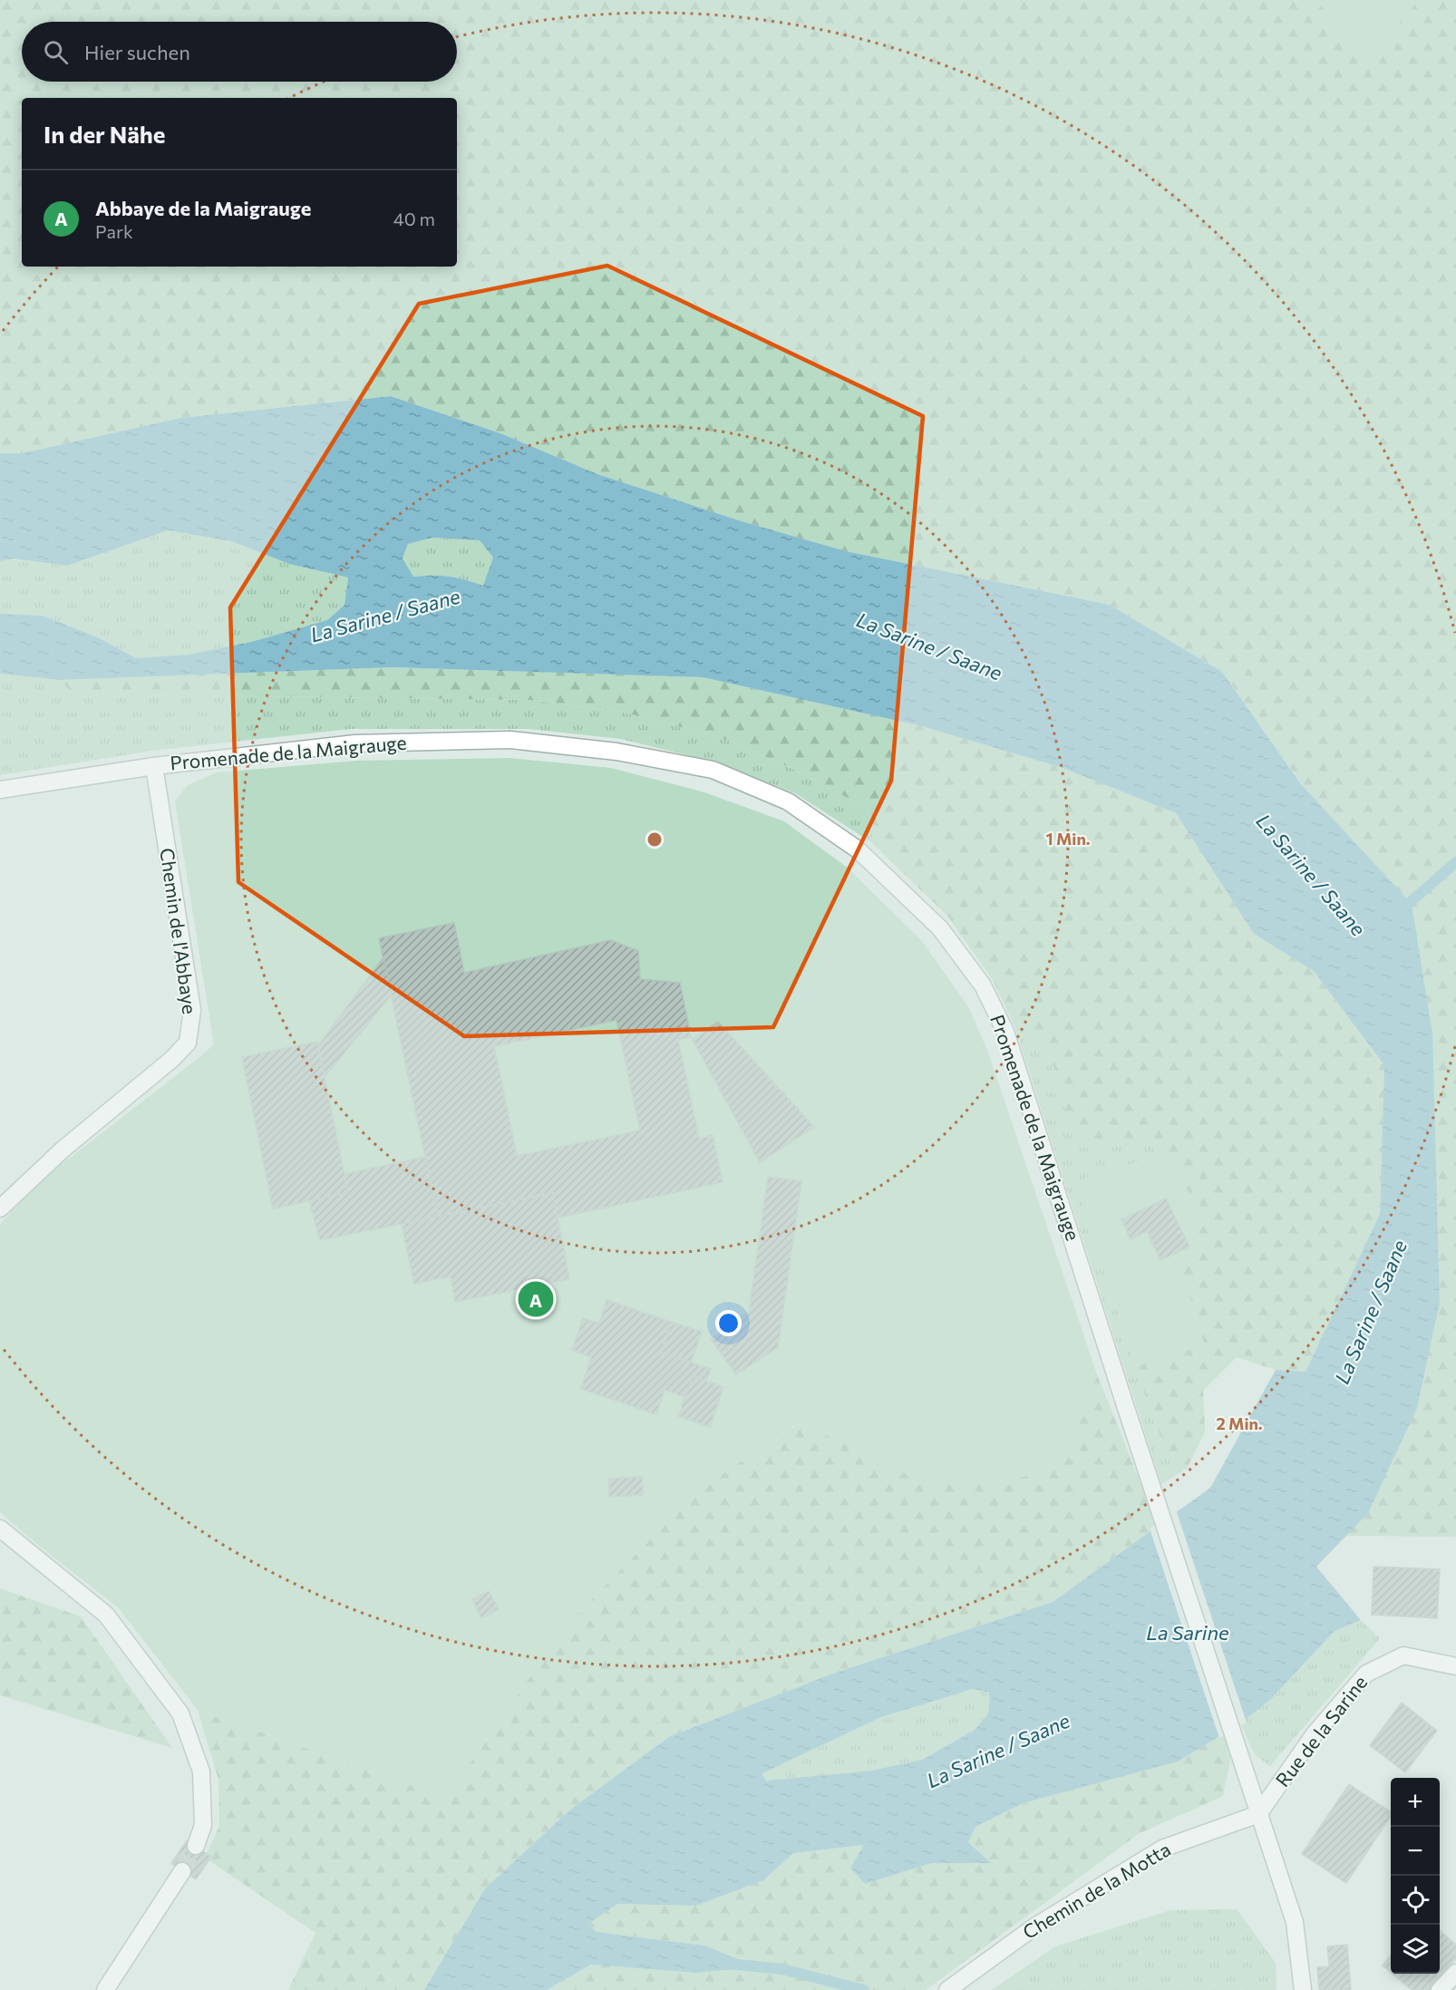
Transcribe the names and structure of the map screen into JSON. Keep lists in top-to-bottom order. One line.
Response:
{"streets":{"street":["Promenade de la Maigrauge","Chemin de l'Abbaye","Rue de la Sarine","Chemin de la Motta"]},"crossings":[["Promenade de la Maigrauge","Chemin de l'Abbaye"],["Promenade de la Maigrauge","Rue de la Sarine"],["Rue de la Sarine","Chemin de la Motta"]],"water":["La Sarine / Saane","La Sarine"],"page":{"search":"Hier suchen","heading":"In der Nähe","list":[{"mark":"A","name":"Abbaye de la Maigrauge","note":"Park","value":"40 m"}],"pins":"A","map_buttons":["+","−"]},"rings":["1 Min.","2 Min."]}
